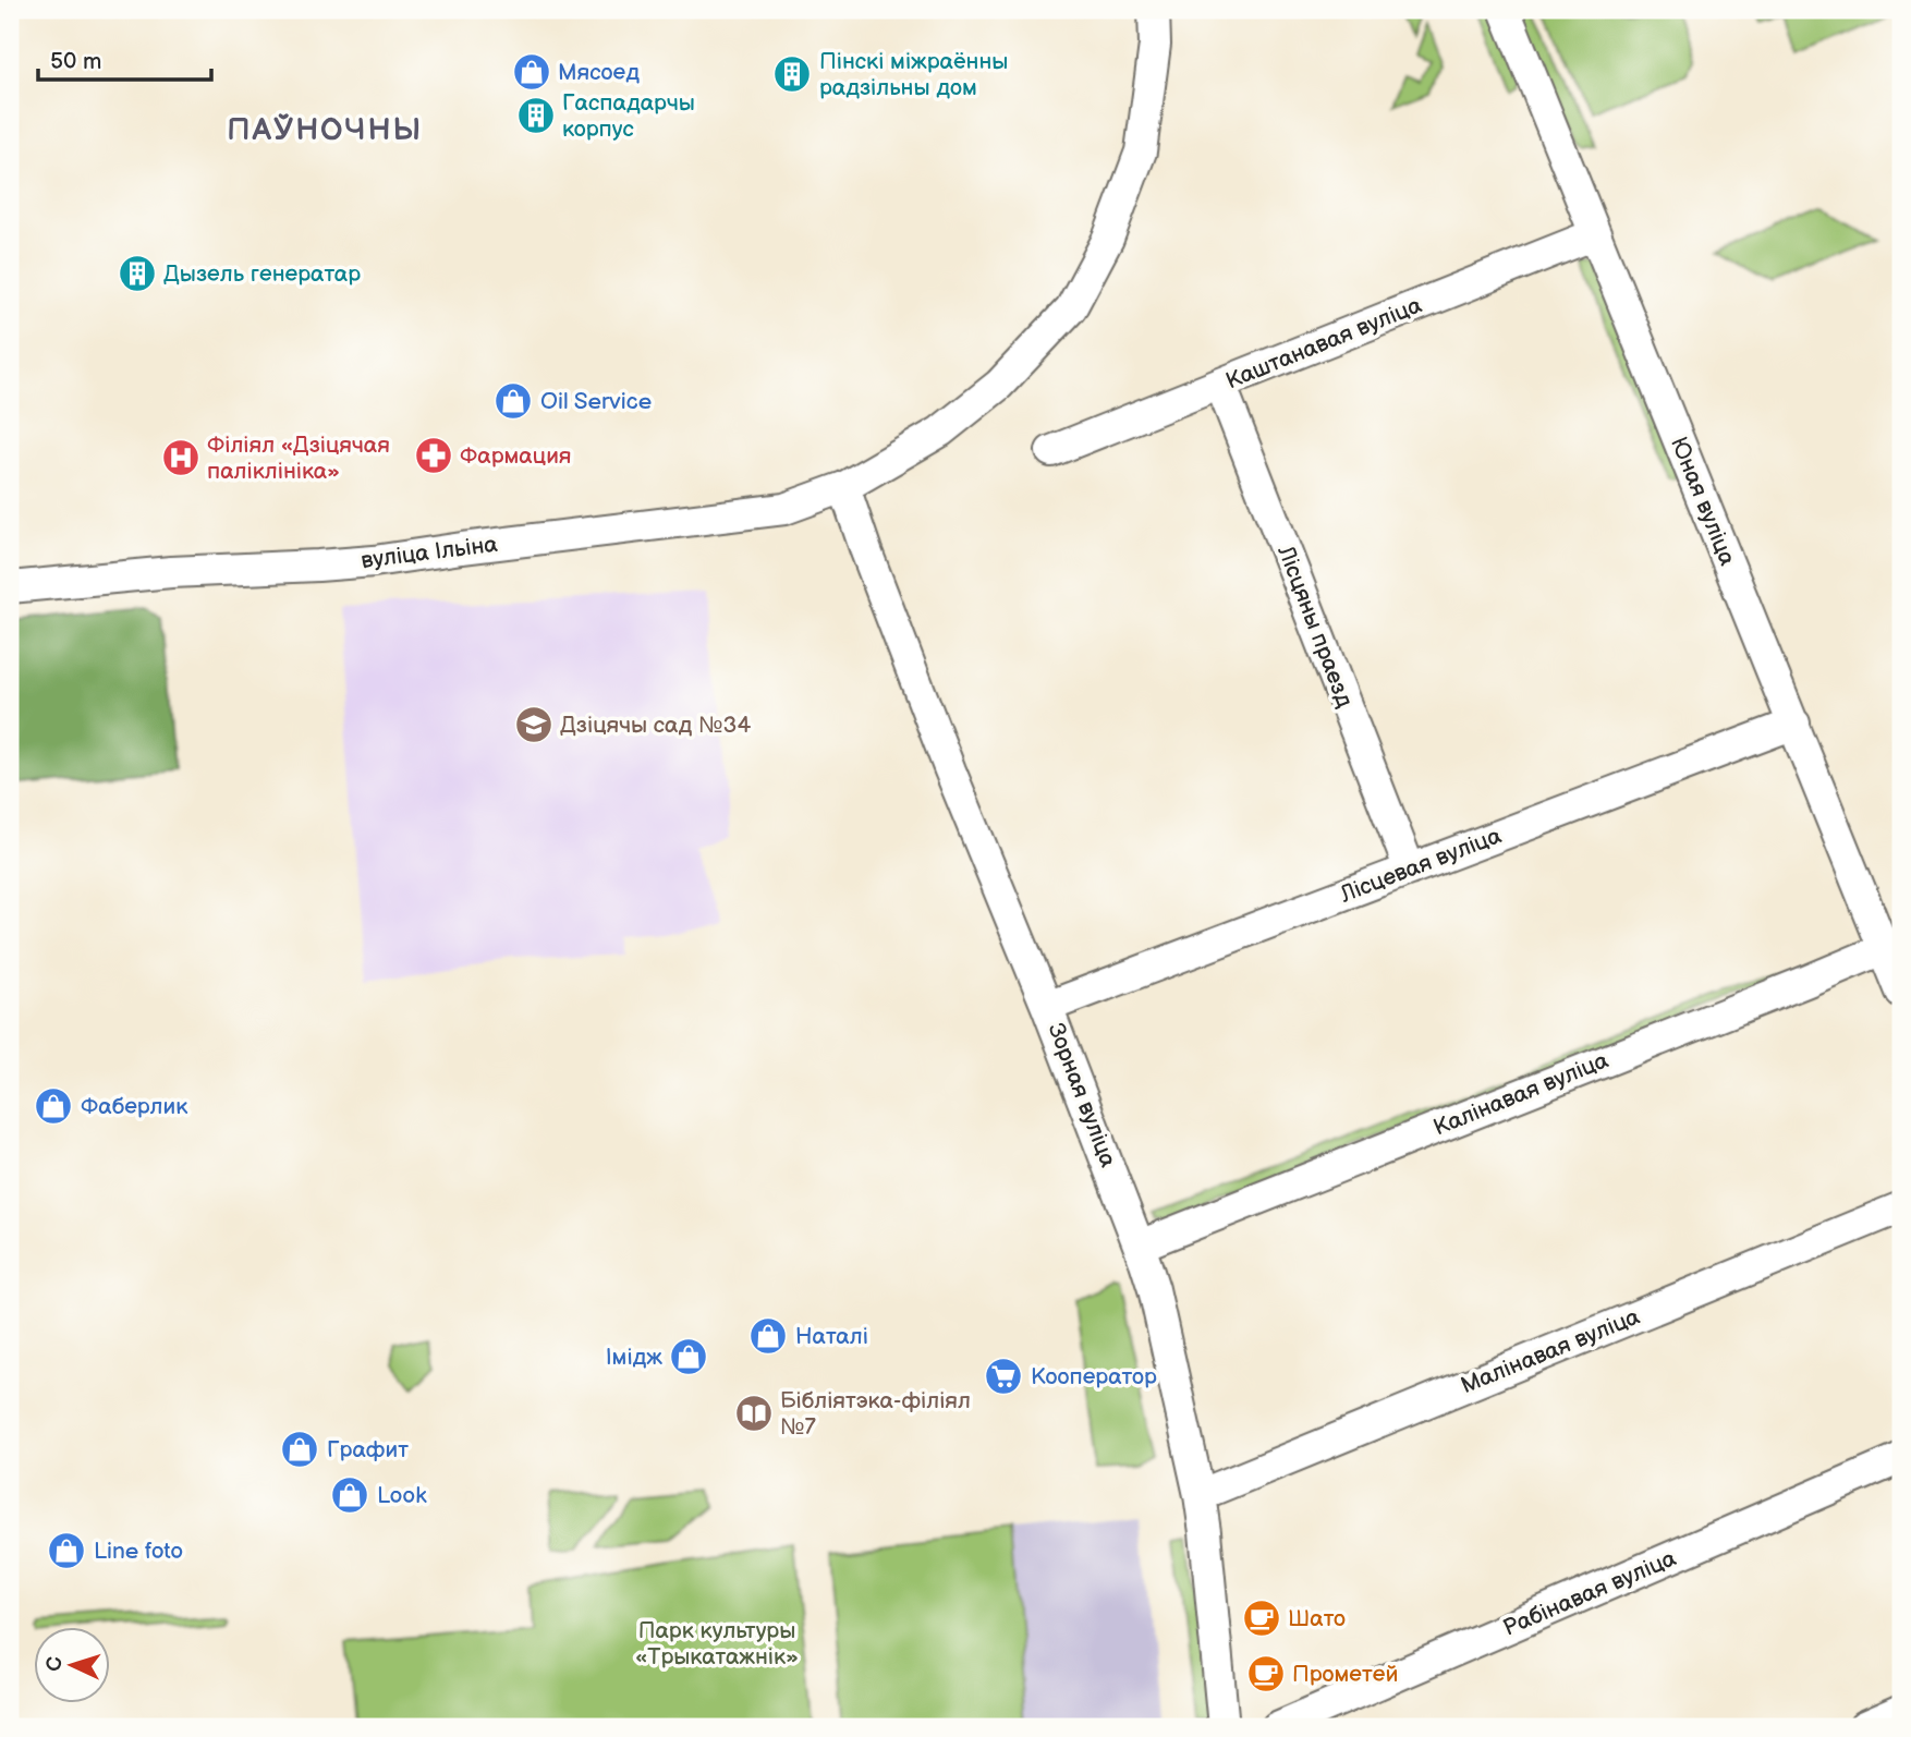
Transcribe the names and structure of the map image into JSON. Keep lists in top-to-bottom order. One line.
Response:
{"streets":{"street":["Каштанавая вуліца","Юная вуліца","вуліца Ільіна","Лісцяны праезд","Лісцевая вуліца","Калінавая вуліца","Зорная вуліца","Малінавая вуліца","Рабінавая вуліца"]},"crossings":[["Каштанавая вуліца","Юная вуліца"],["Каштанавая вуліца","Лісцяны праезд"],["Юная вуліца","Лісцевая вуліца"],["Юная вуліца","Калінавая вуліца"],["вуліца Ільіна","Зорная вуліца"],["Лісцяны праезд","Лісцевая вуліца"],["Лісцевая вуліца","Зорная вуліца"],["Калінавая вуліца","Зорная вуліца"],["Зорная вуліца","Малінавая вуліца"]],"districts":["ПАЎНОЧНЫ"],"parks":["Парк культуры «Трыкатажнік»"],"places":{"shop":["Мясоед","Oil Service","Фаберлик","Наталі","Імідж","Графит","Look","Line foto"],"building":["Пінскі міжраённы радзільны дом","Гаспадарчы корпус","Дызель генератар"],"pharmacy":["Фармация"],"hospital":["Філіял «Дзіцячая паліклініка»"],"school or university":["Дзіцячы сад №34"],"supermarket":["Кооператор"],"library":["Бібліятэка-філіял №7"],"cafe":["Шато","Прометей"]},"scale_bar":"50 m","north":"left"}
